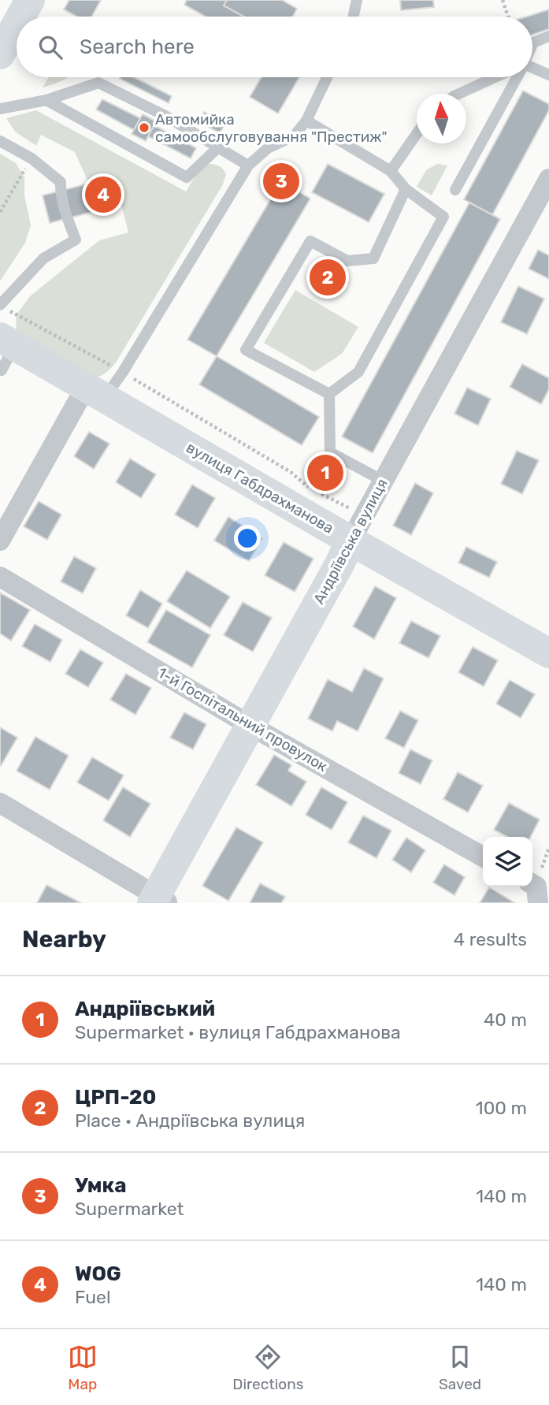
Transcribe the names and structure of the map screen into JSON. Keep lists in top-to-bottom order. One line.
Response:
{"streets":{"street":["вулиця Габдрахманова","Андріївська вулиця","1-й Госпітальний провулок"]},"crossings":[["вулиця Габдрахманова","Андріївська вулиця"],["Андріївська вулиця","1-й Госпітальний провулок"]],"places":["Автомийка самообслуговування \"Престиж\""],"north":"top","page":{"search":"Search here","pins":["3","4","2","1"],"heading":["Nearby","4 results"],"list":[{"mark":"1","name":"Андріївський","note":"Supermarket · вулиця Габдрахманова","value":"40 m"},{"mark":"2","name":"ЦРП-20","note":"Place · Андріївська вулиця","value":"100 m"},{"mark":"3","name":"Умка","note":"Supermarket","value":"140 m"},{"mark":"4","name":"WOG","note":"Fuel","value":"140 m"}],"nav":["Map","Directions","Saved"]}}
